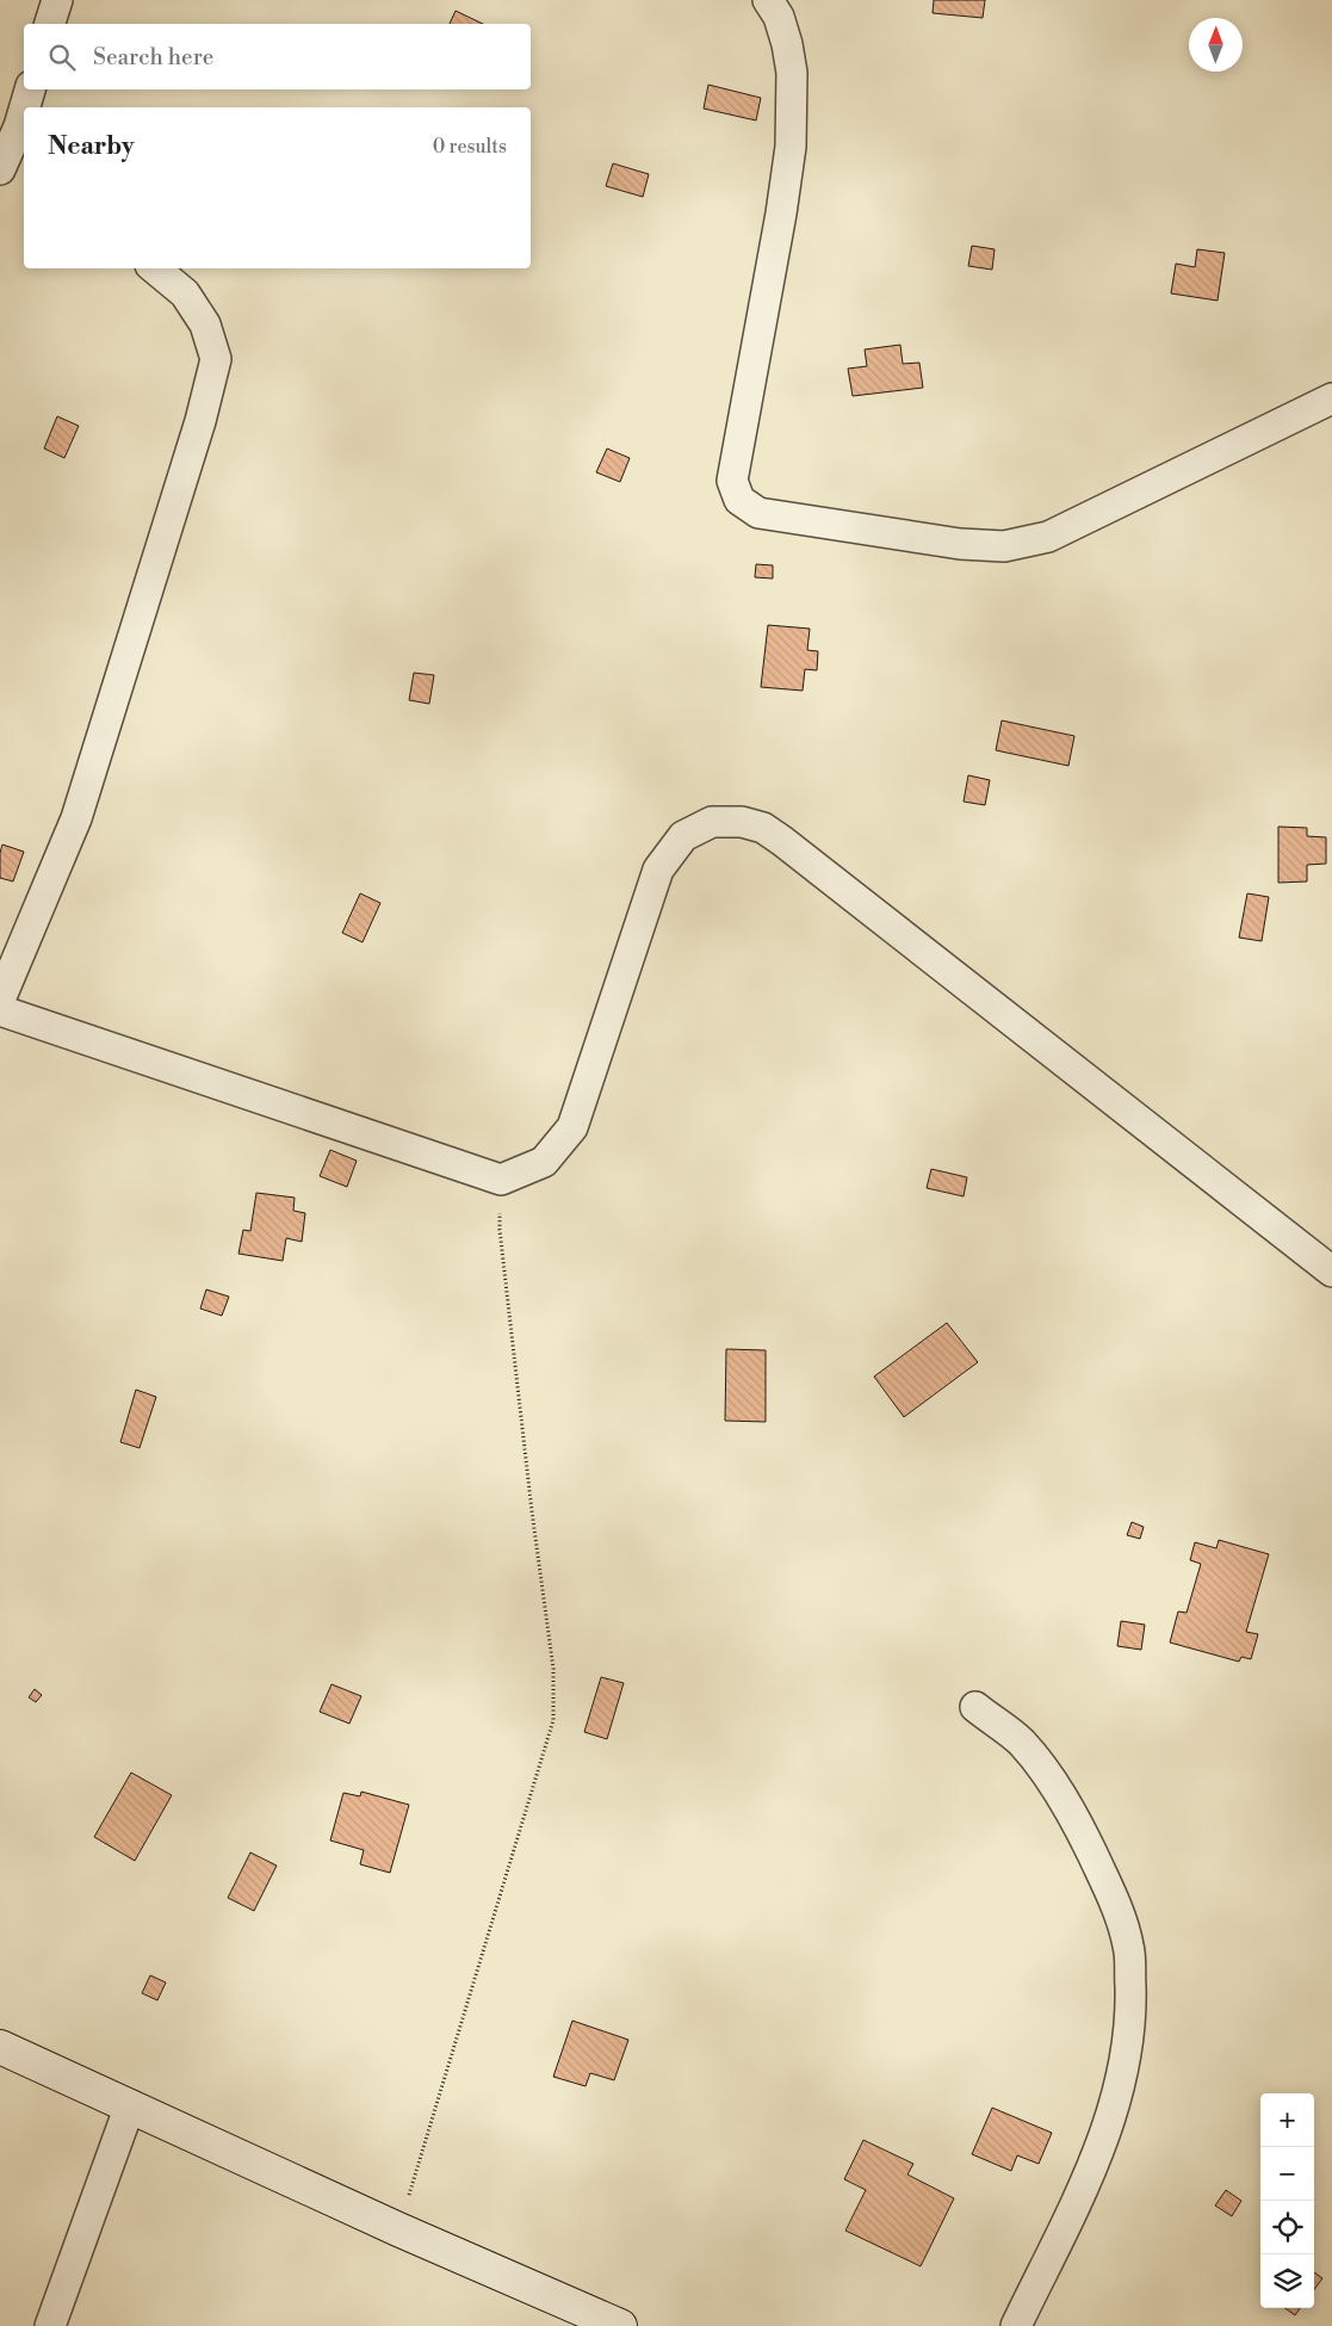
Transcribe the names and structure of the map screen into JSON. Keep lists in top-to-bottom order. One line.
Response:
{"north":"top","page":{"search":"Search here","heading":["Nearby","0 results"],"map_buttons":["+","−"]}}
